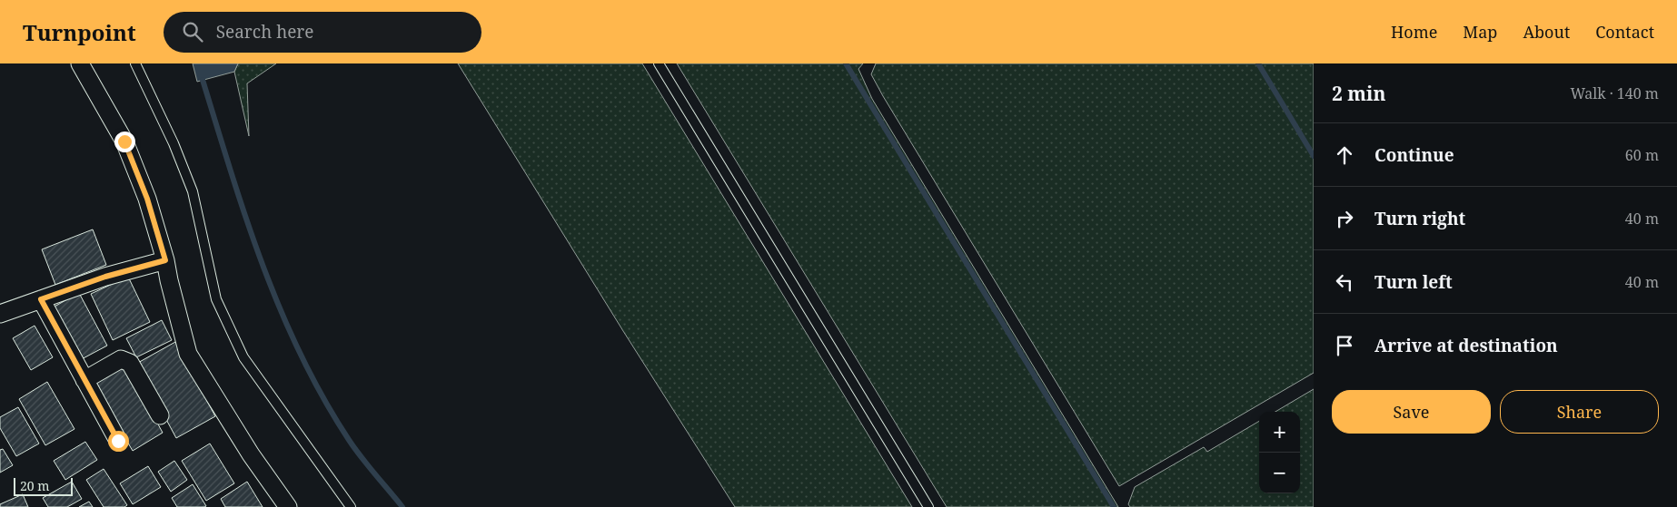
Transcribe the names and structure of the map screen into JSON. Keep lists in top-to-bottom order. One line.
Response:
{"scale_bar":"20 m","page":{"header":"Turnpoint","search":"Search here","nav":["Home","Map","About","Contact"],"heading":["2 min","Walk · 140 m"],"list":[["Continue","60 m"],["Turn right","40 m"],["Turn left","40 m"],"Arrive at destination"],"buttons":["Save","Share"],"map_buttons":["+","−"],"scale":"20 m"}}
